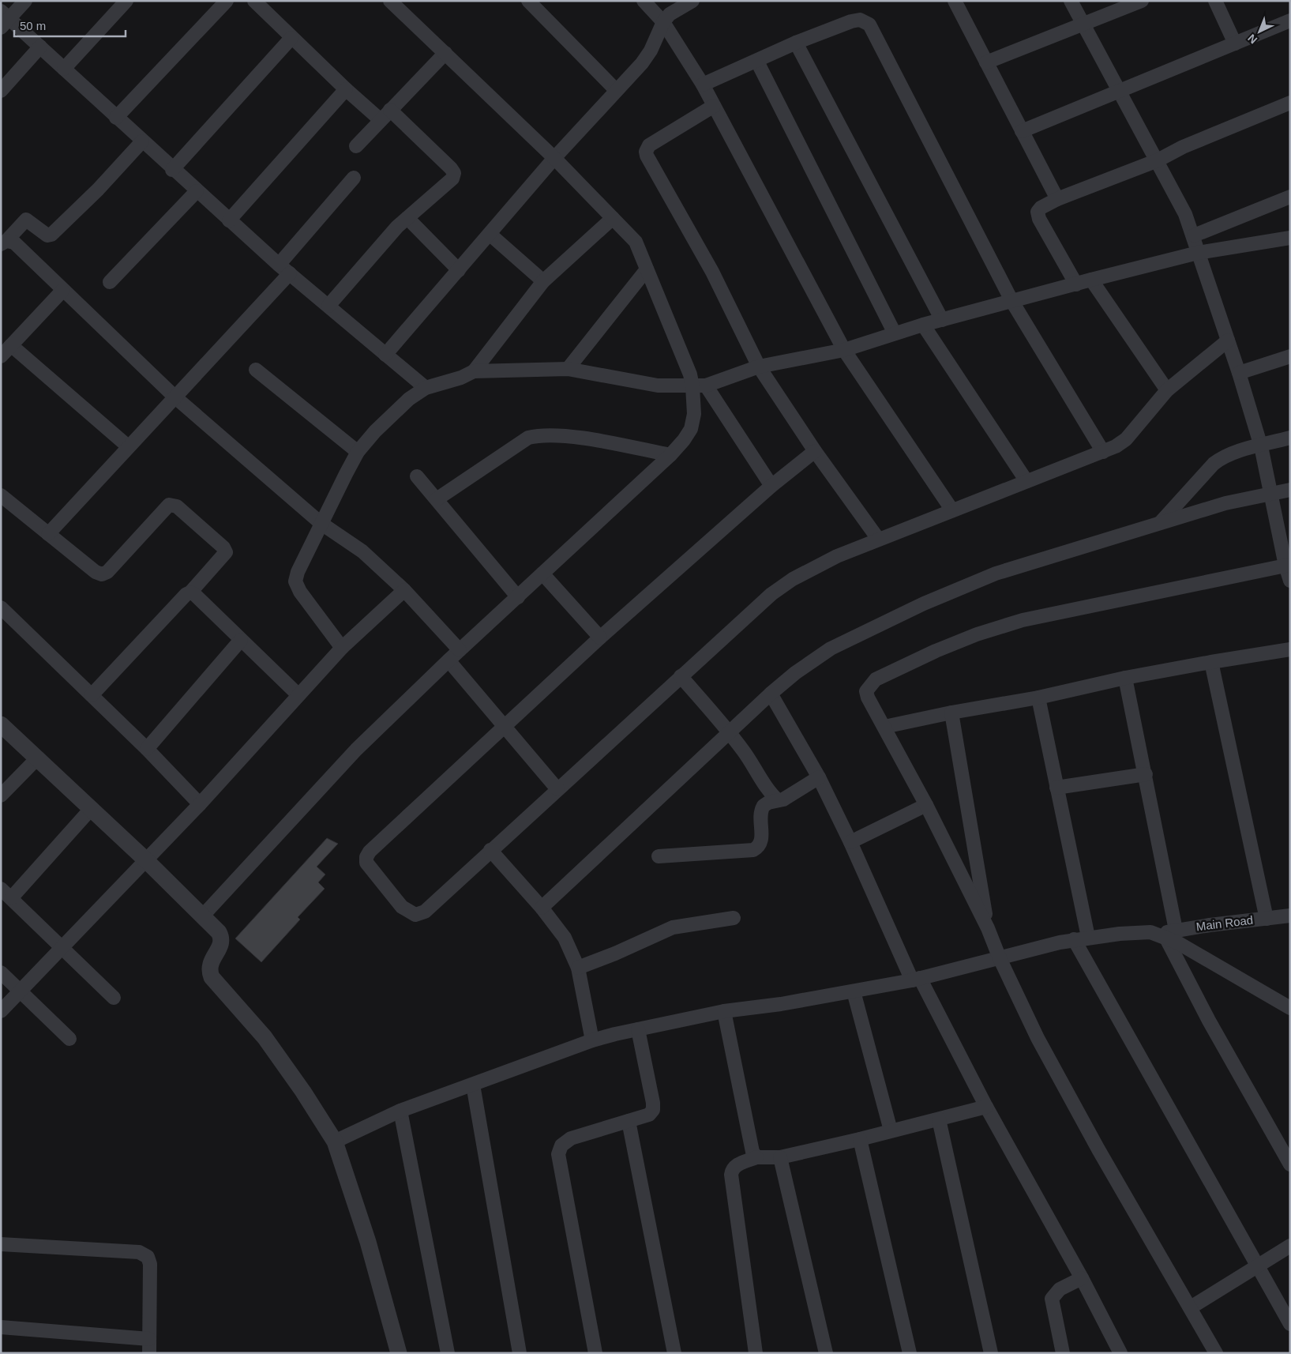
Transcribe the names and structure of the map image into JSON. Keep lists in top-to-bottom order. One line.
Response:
{"streets":{"street":["Main Road"]},"scale_bar":"50 m","north":"bottom left"}
